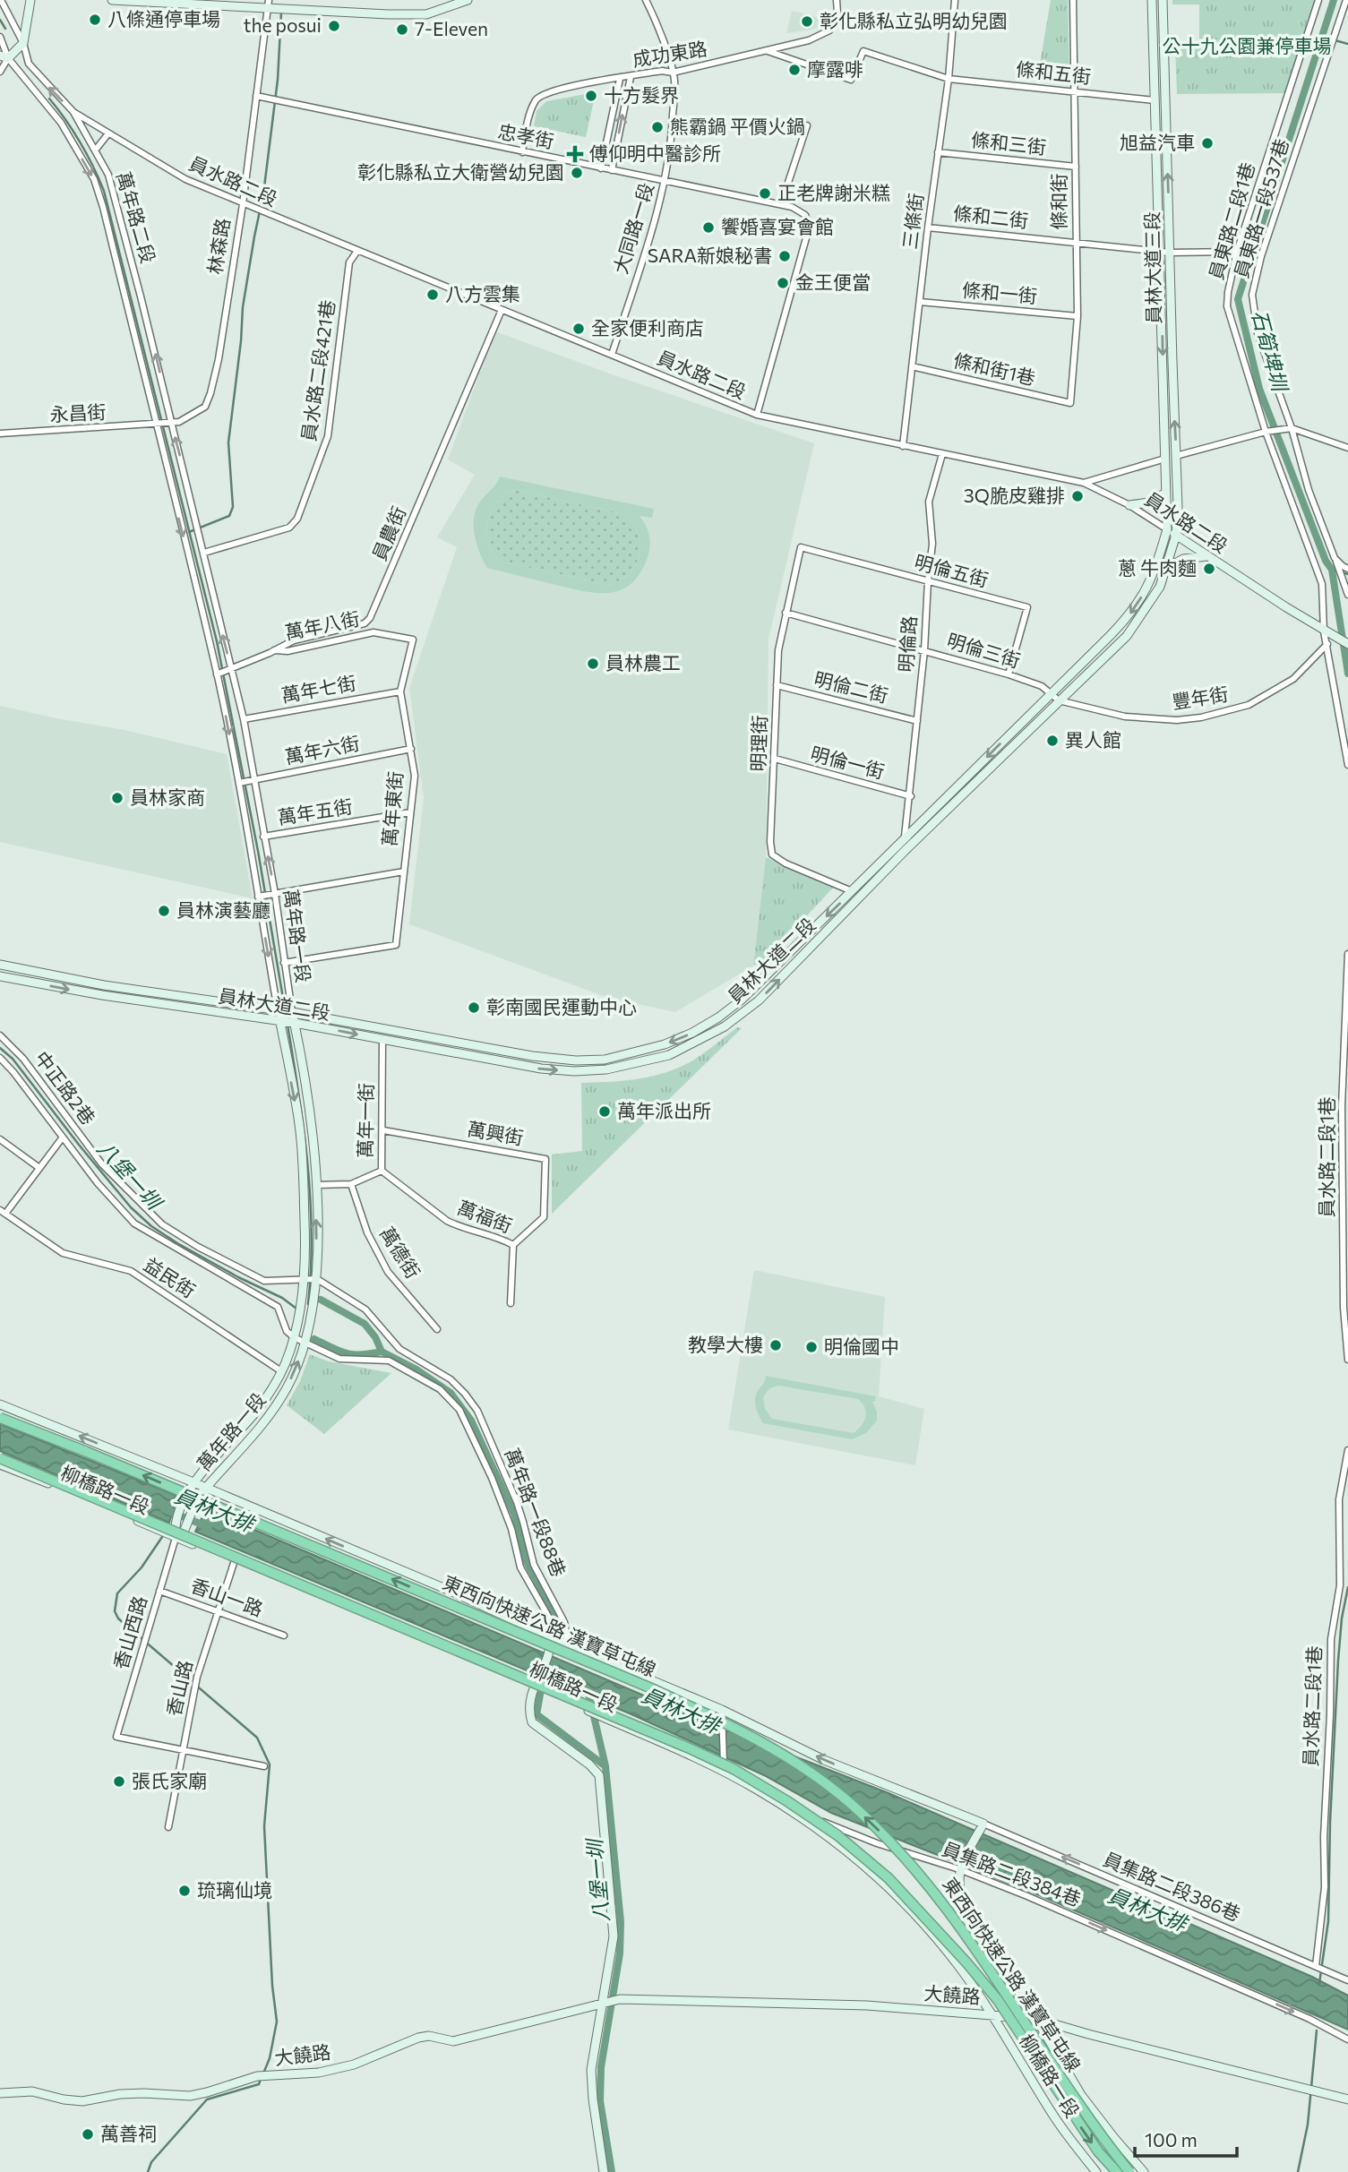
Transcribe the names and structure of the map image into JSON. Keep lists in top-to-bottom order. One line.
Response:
{"streets":{"highway":["東西向快速公路 漢寶草屯線"],"street":["成功東路","條和五街","忠孝街","條和三街","員水路二段","條和街","員東路一段537巷","萬年路二段","條和二街","三條街","員東路二段1巷","大同路一段","林森路","員林大道三段","條和一街","條和街1巷","員水路二段421巷","永昌街","員農街","明倫五街","萬年八街","明倫路","明倫三街","明倫二街","萬年七街","豐年街","明理街","萬年六街","明倫一街","萬年東街","萬年五街","萬年路一段","員林大道二段","中正路2巷","萬年一街","萬興街","員水路二段1巷","萬福街","萬德街","益民街","柳橋路一段","萬年路一段88巷","香山一路","香山西路","香山路","員集路二段384巷","員集路二段386巷","大饒路"]},"crossings":[["成功東路","條和五街"],["成功東路","忠孝街"],["成功東路","大同路一段"],["條和五街","條和街"],["條和五街","三條街"],["條和五街","員林大道三段"],["忠孝街","員水路二段"],["忠孝街","大同路一段"],["忠孝街","林森路"],["條和三街","條和街"],["條和三街","三條街"],["員水路二段","萬年路二段"],["員水路二段","三條街"],["員水路二段","員東路二段1巷"],["員水路二段","大同路一段"],["員水路二段","林森路"],["員水路二段","員林大道三段"],["員水路二段","員水路二段421巷"],["員水路二段","員農街"],["員水路二段","明倫路"],["員水路二段","員林大道二段"],["條和街","條和二街"],["條和街","條和一街"],["條和街","條和街1巷"],["萬年路二段","林森路"],["萬年路二段","永昌街"],["萬年路二段","萬年路一段"],["條和二街","三條街"],["條和二街","員東路二段1巷"],["條和二街","員林大道三段"],["三條街","條和一街"],["三條街","條和街1巷"],["林森路","永昌街"],["林森路","萬年路一段"],["員林大道三段","員林大道二段"],["員水路二段421巷","萬年路一段"],["永昌街","萬年路一段"],["員農街","萬年八街"],["員農街","萬年路一段"],["明倫五街","明倫路"],["明倫五街","明倫三街"],["明倫五街","明理街"],["萬年八街","萬年東街"],["明倫路","明倫三街"],["明倫路","明倫二街"],["明倫路","明倫一街"],["明倫路","員林大道二段"],["明倫三街","豐年街"],["明倫三街","明理街"],["明倫三街","員林大道二段"],["明倫二街","明理街"],["萬年七街","萬年東街"],["萬年七街","萬年路一段"],["豐年街","員林大道二段"],["明理街","明倫一街"],["明理街","員林大道二段"],["萬年六街","萬年東街"],["萬年六街","萬年路一段"],["萬年東街","萬年五街"],["萬年東街","萬年路一段"],["萬年五街","萬年路一段"],["萬年路一段","員林大道二段"],["萬年路一段","中正路2巷"],["萬年路一段","萬年一街"],["萬年路一段","益民街"],["萬年路一段","柳橋路一段"],["萬年路一段","萬年路一段88巷"],["萬年路一段","香山西路"],["員林大道二段","萬年一街"],["中正路2巷","萬年路一段88巷"],["萬年一街","萬興街"],["萬年一街","萬福街"],["萬年一街","萬德街"],["萬興街","萬福街"],["員水路二段1巷","員集路二段386巷"],["柳橋路一段","萬年路一段88巷"],["柳橋路一段","香山西路"],["柳橋路一段","香山路"],["柳橋路一段","員集路二段384巷"],["柳橋路一段","員集路二段386巷"],["柳橋路一段","大饒路"],["香山一路","香山西路"],["香山一路","香山路"],["香山西路","香山路"]],"one_way":["員集路二段384巷","員集路二段386巷"],"water":["石筍埤圳","八堡一圳","員林大排"],"parks":["公十九公園兼停車場"],"places":{"other":["八條通停車場","彰化縣私立弘明幼兒園","the posui","7-Eleven","摩露啡","十方髮界","熊霸鍋 平價火鍋","旭益汽車","彰化縣私立大衛營幼兒園","正老牌謝米糕","饗婚喜宴會館","SARA新娘秘書","金王便當","八方雲集","全家便利商店","3Q脆皮雞排","蔥 牛肉麵","員林農工","異人館","員林家商","員林演藝廳","彰南國民運動中心","萬年派出所","教學大樓","明倫國中","張氏家廟","琉璃仙境","萬善祠"],"health":["傅仰明中醫診所"]},"scale_bar":"100 m"}
